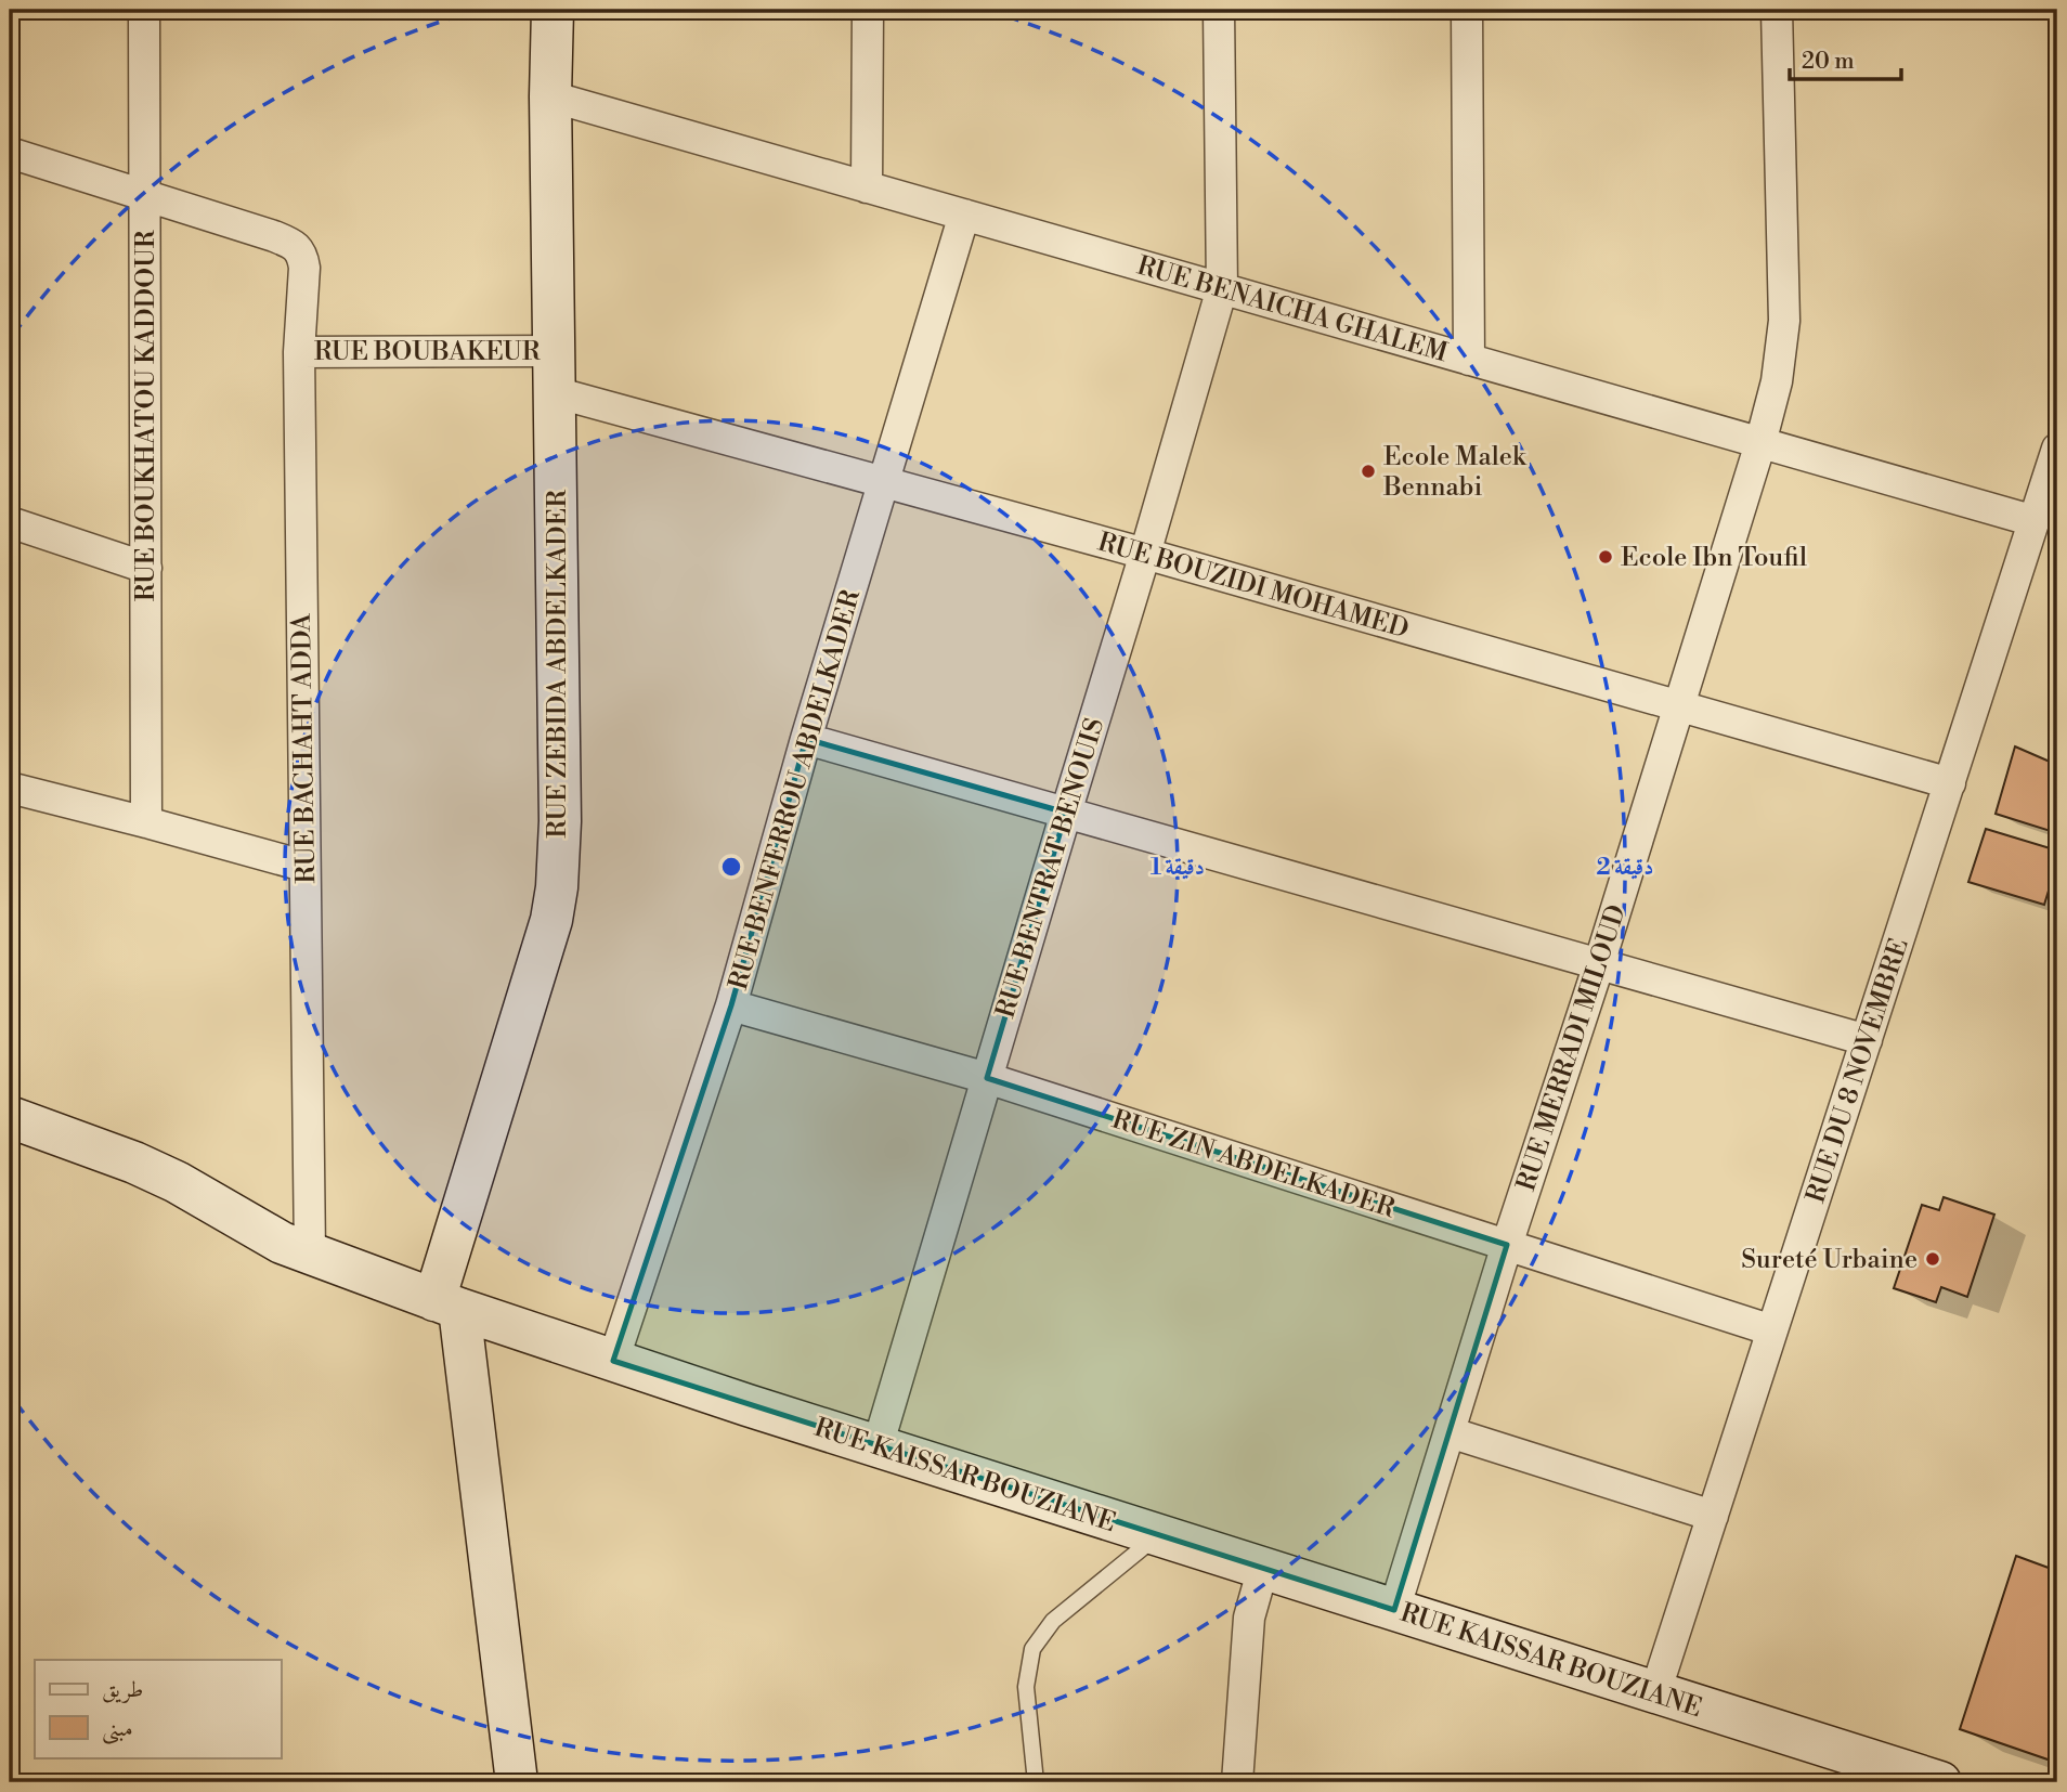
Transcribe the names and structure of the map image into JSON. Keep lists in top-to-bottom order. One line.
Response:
{"streets":{"street":["RUE BENAICHA GHALEM","RUE BOUBAKEUR","RUE BOUKHATOU KADDOUR","RUE BOUZIDI MOHAMED","RUE ZEBIDA ABDELKADER","RUE BACHAHT ADDA","RUE BENFERROU ABDELKADER","RUE BENTRAT BENOUIS","RUE MERRADI MILOUD","RUE DU 8 NOVEMBRE","RUE ZIN ABDELKADER","RUE KAISSAR BOUZIANE"]},"crossings":[["RUE BENAICHA GHALEM","RUE ZEBIDA ABDELKADER"],["RUE BENAICHA GHALEM","RUE BENFERROU ABDELKADER"],["RUE BENAICHA GHALEM","RUE BENTRAT BENOUIS"],["RUE BENAICHA GHALEM","RUE MERRADI MILOUD"],["RUE BENAICHA GHALEM","RUE DU 8 NOVEMBRE"],["RUE BOUBAKEUR","RUE ZEBIDA ABDELKADER"],["RUE BOUBAKEUR","RUE BACHAHT ADDA"],["RUE BOUKHATOU KADDOUR","RUE BACHAHT ADDA"],["RUE BOUZIDI MOHAMED","RUE ZEBIDA ABDELKADER"],["RUE BOUZIDI MOHAMED","RUE BENFERROU ABDELKADER"],["RUE BOUZIDI MOHAMED","RUE BENTRAT BENOUIS"],["RUE BOUZIDI MOHAMED","RUE MERRADI MILOUD"],["RUE BOUZIDI MOHAMED","RUE DU 8 NOVEMBRE"],["RUE ZEBIDA ABDELKADER","RUE KAISSAR BOUZIANE"],["RUE BACHAHT ADDA","RUE KAISSAR BOUZIANE"],["RUE BENFERROU ABDELKADER","RUE ZIN ABDELKADER"],["RUE BENFERROU ABDELKADER","RUE KAISSAR BOUZIANE"],["RUE BENTRAT BENOUIS","RUE ZIN ABDELKADER"],["RUE BENTRAT BENOUIS","RUE KAISSAR BOUZIANE"],["RUE MERRADI MILOUD","RUE ZIN ABDELKADER"],["RUE MERRADI MILOUD","RUE KAISSAR BOUZIANE"],["RUE DU 8 NOVEMBRE","RUE ZIN ABDELKADER"],["RUE DU 8 NOVEMBRE","RUE KAISSAR BOUZIANE"]],"places":["Ecole Malek Bennabi","Ecole Ibn Toufil","Sureté Urbaine"],"legend":["طريق","مبنى"],"scale_bar":"20 m","rings":["1 دقيقة","2 دقيقة"]}
